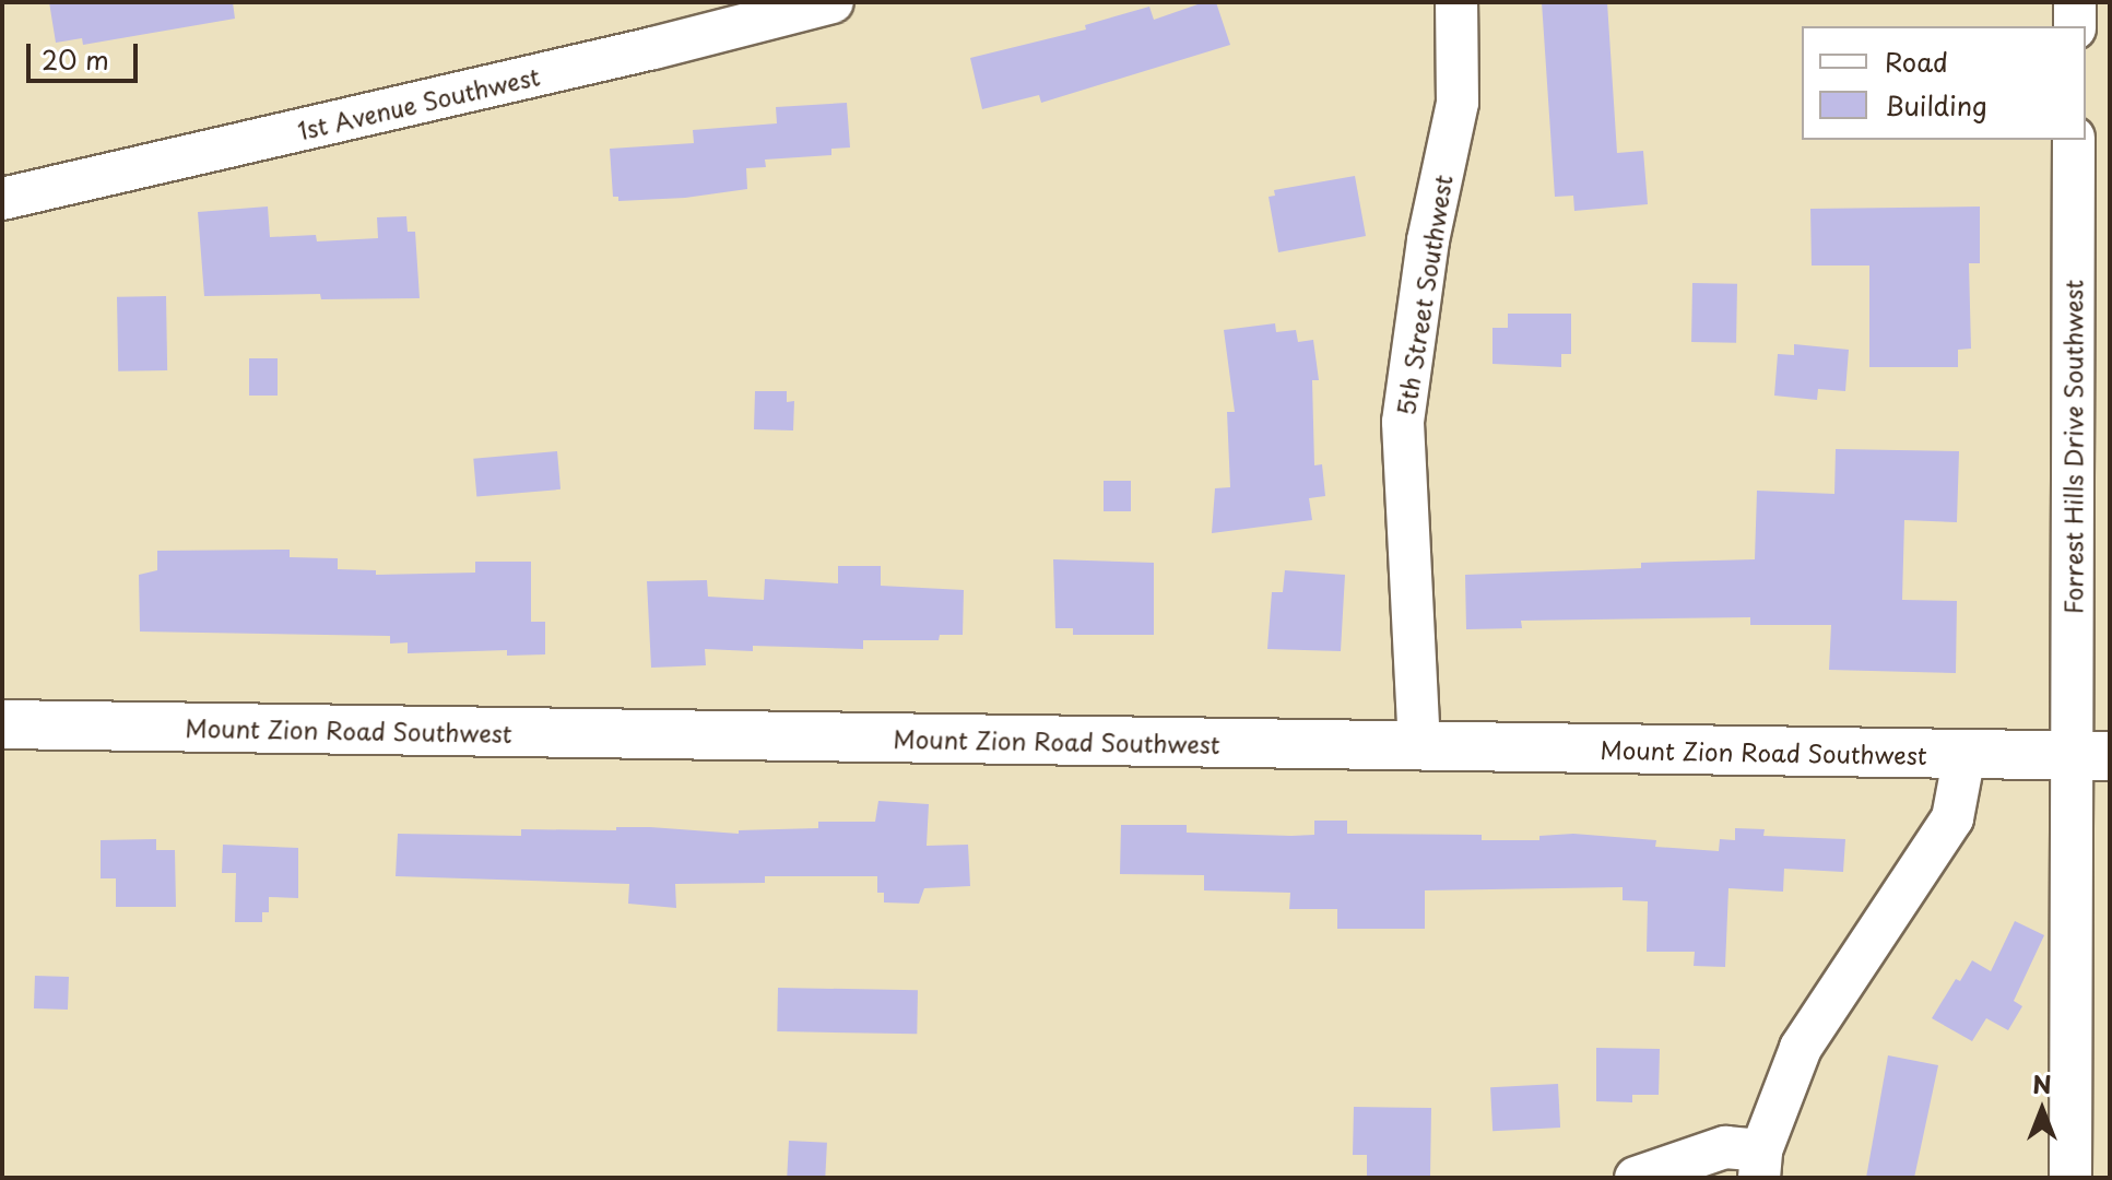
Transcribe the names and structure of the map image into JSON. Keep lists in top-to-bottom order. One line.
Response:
{"streets":{"street":["1st Avenue Southwest","5th Street Southwest","Forrest Hills Drive Southwest","Mount Zion Road Southwest"]},"crossings":[["5th Street Southwest","Mount Zion Road Southwest"],["Forrest Hills Drive Southwest","Mount Zion Road Southwest"]],"legend":["Road","Building"],"scale_bar":"20 m","north":"top"}
